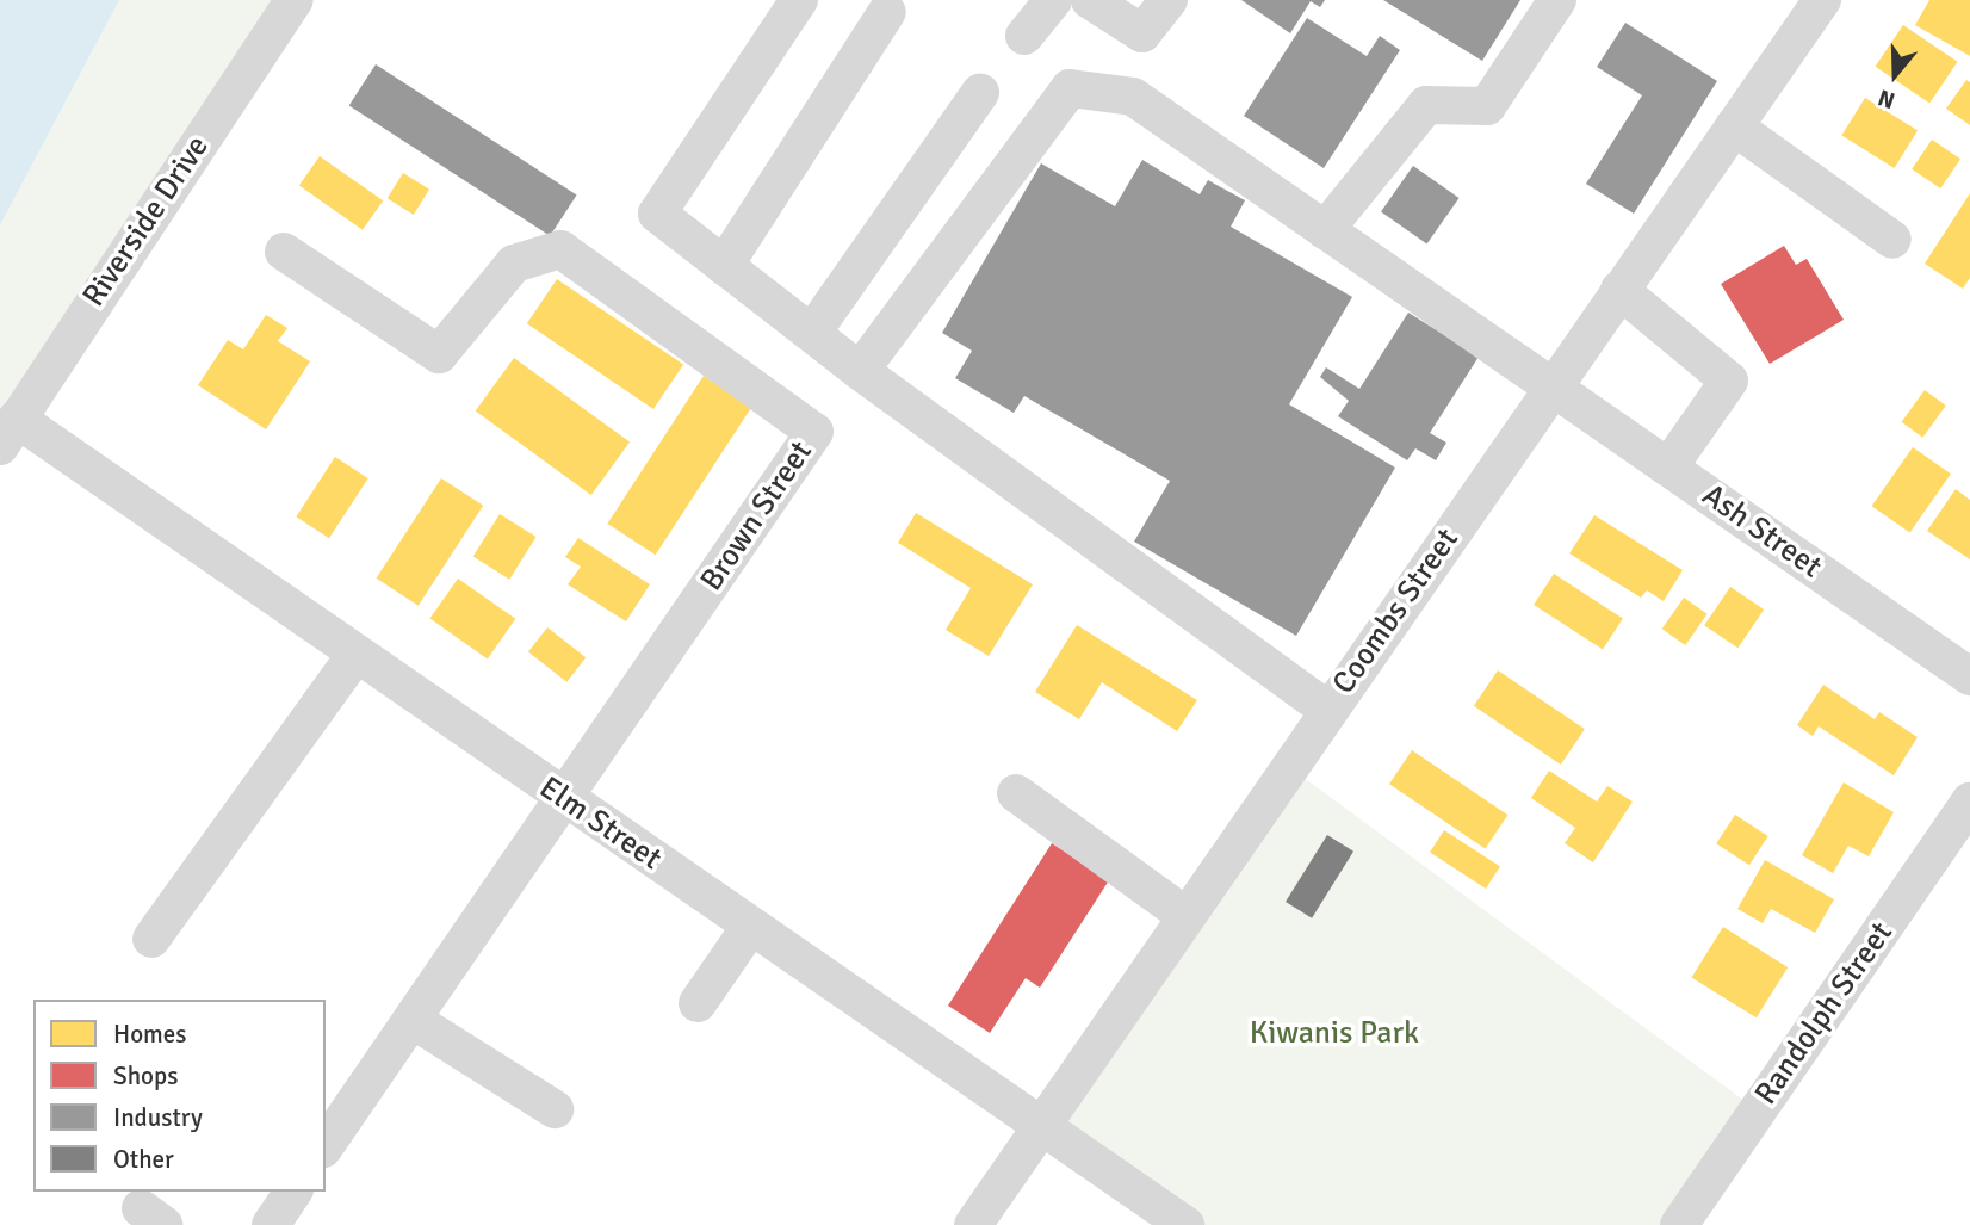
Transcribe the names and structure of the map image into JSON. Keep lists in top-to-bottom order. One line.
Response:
{"streets":{"street":["Riverside Drive","Brown Street","Ash Street","Coombs Street","Elm Street","Randolph Street"]},"crossings":[["Riverside Drive","Elm Street"],["Brown Street","Elm Street"],["Ash Street","Coombs Street"],["Coombs Street","Elm Street"]],"parks":["Kiwanis Park"],"legend":["Homes","Shops","Industry","Other"],"north":"bottom"}
